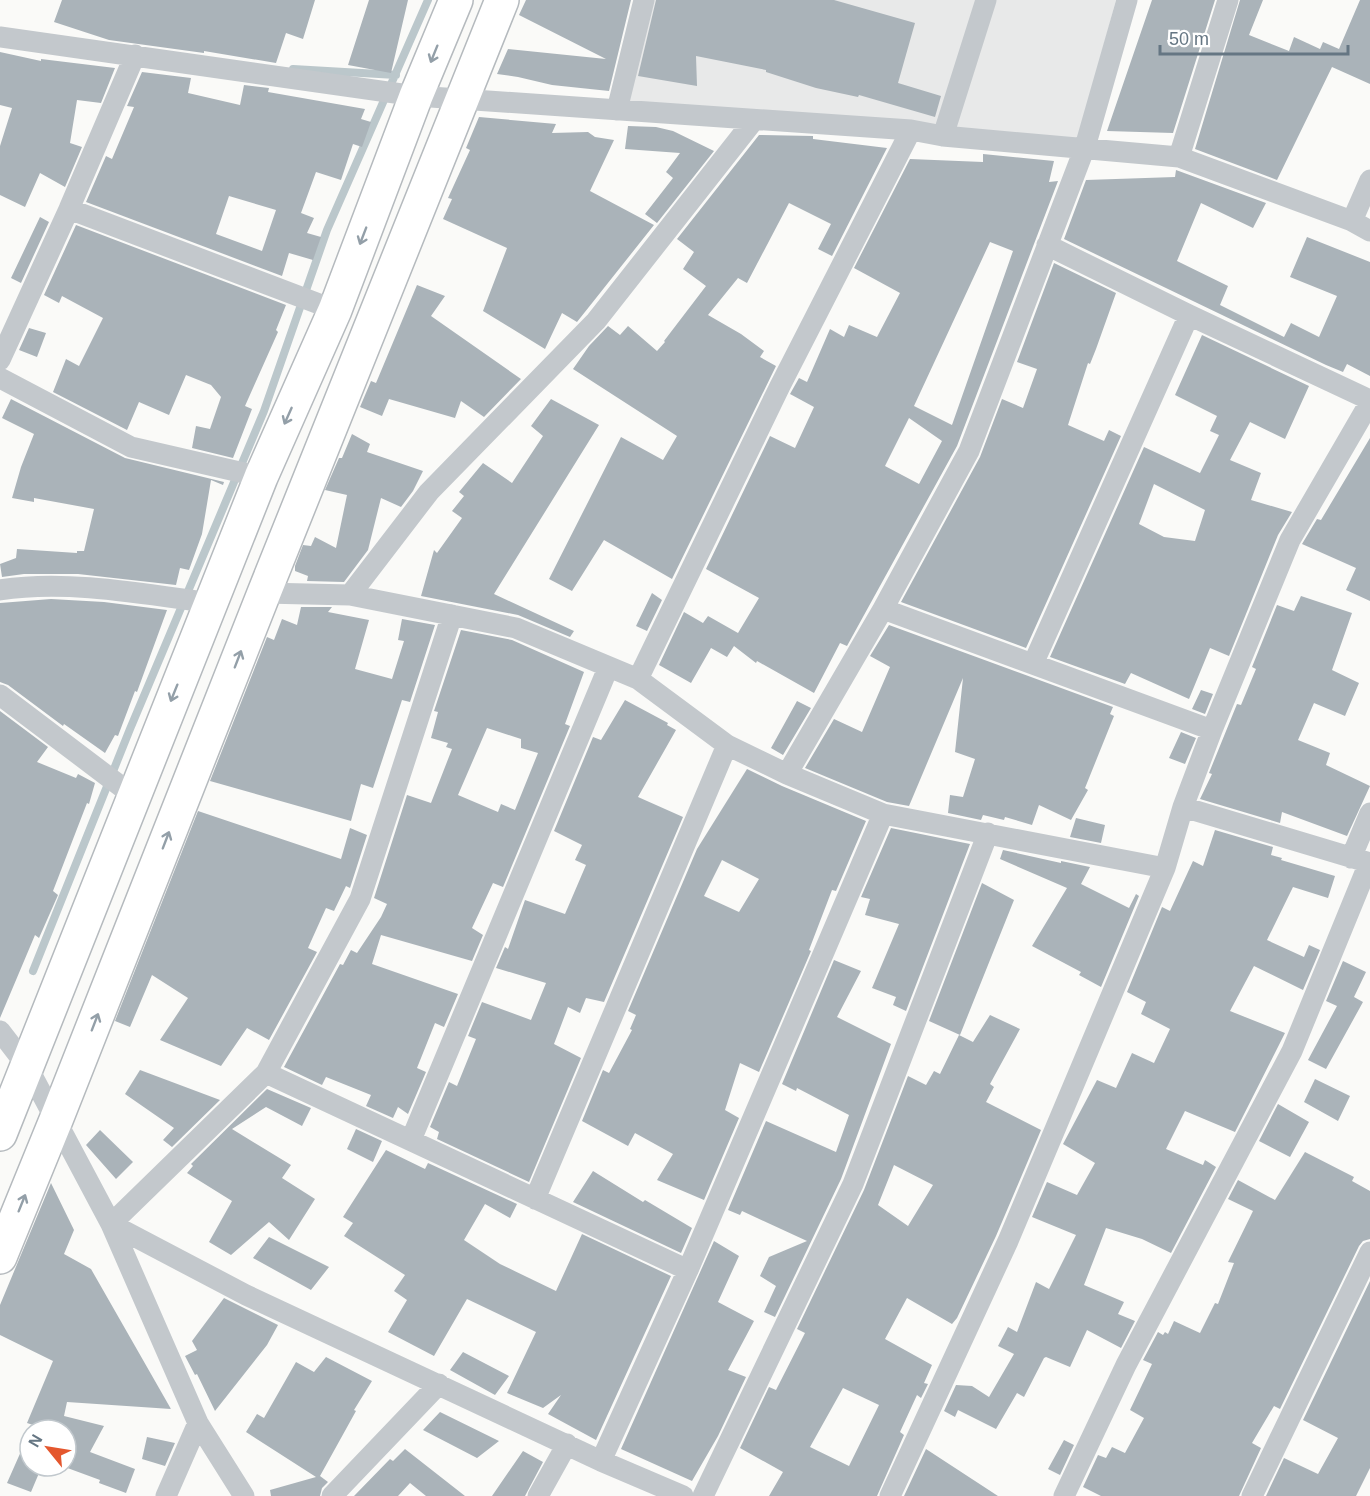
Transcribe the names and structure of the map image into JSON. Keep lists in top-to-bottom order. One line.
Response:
{"scale_bar":"50 m","north":"top left"}
